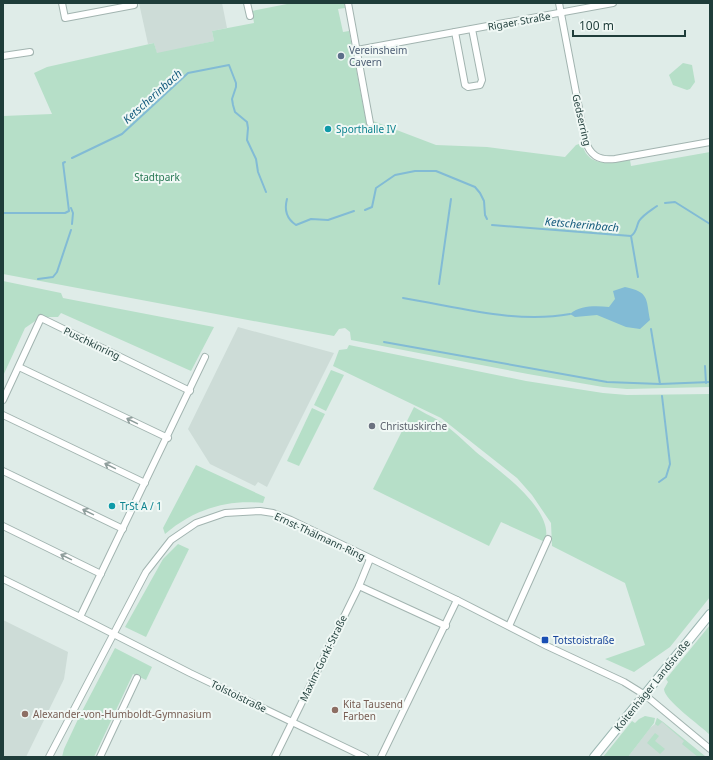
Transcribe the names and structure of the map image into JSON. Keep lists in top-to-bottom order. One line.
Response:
{"streets":{"main road":["Koitenhäger Landstraße"],"street":["Rigaer Straße","Gedserring","Puschkinring","Ernst-Thälmann-Ring","Maxim-Gorki-Straße","Tolstoistraße"]},"crossings":[["Rigaer Straße","Gedserring"],["Ernst-Thälmann-Ring","Maxim-Gorki-Straße"],["Ernst-Thälmann-Ring","Koitenhäger Landstraße"],["Ernst-Thälmann-Ring","Tolstoistraße"],["Maxim-Gorki-Straße","Tolstoistraße"]],"water":["Ketscherinbach"],"parks":["Stadtpark"],"places":{"other":["Vereinsheim Cavern","Sporthalle IV","Christuskirche","TrSt A / 1","Kita Tausend Farben","Alexander-von-Humboldt-Gymnasium"],"transit":["Totstoistraße"]},"scale_bar":"100 m"}
